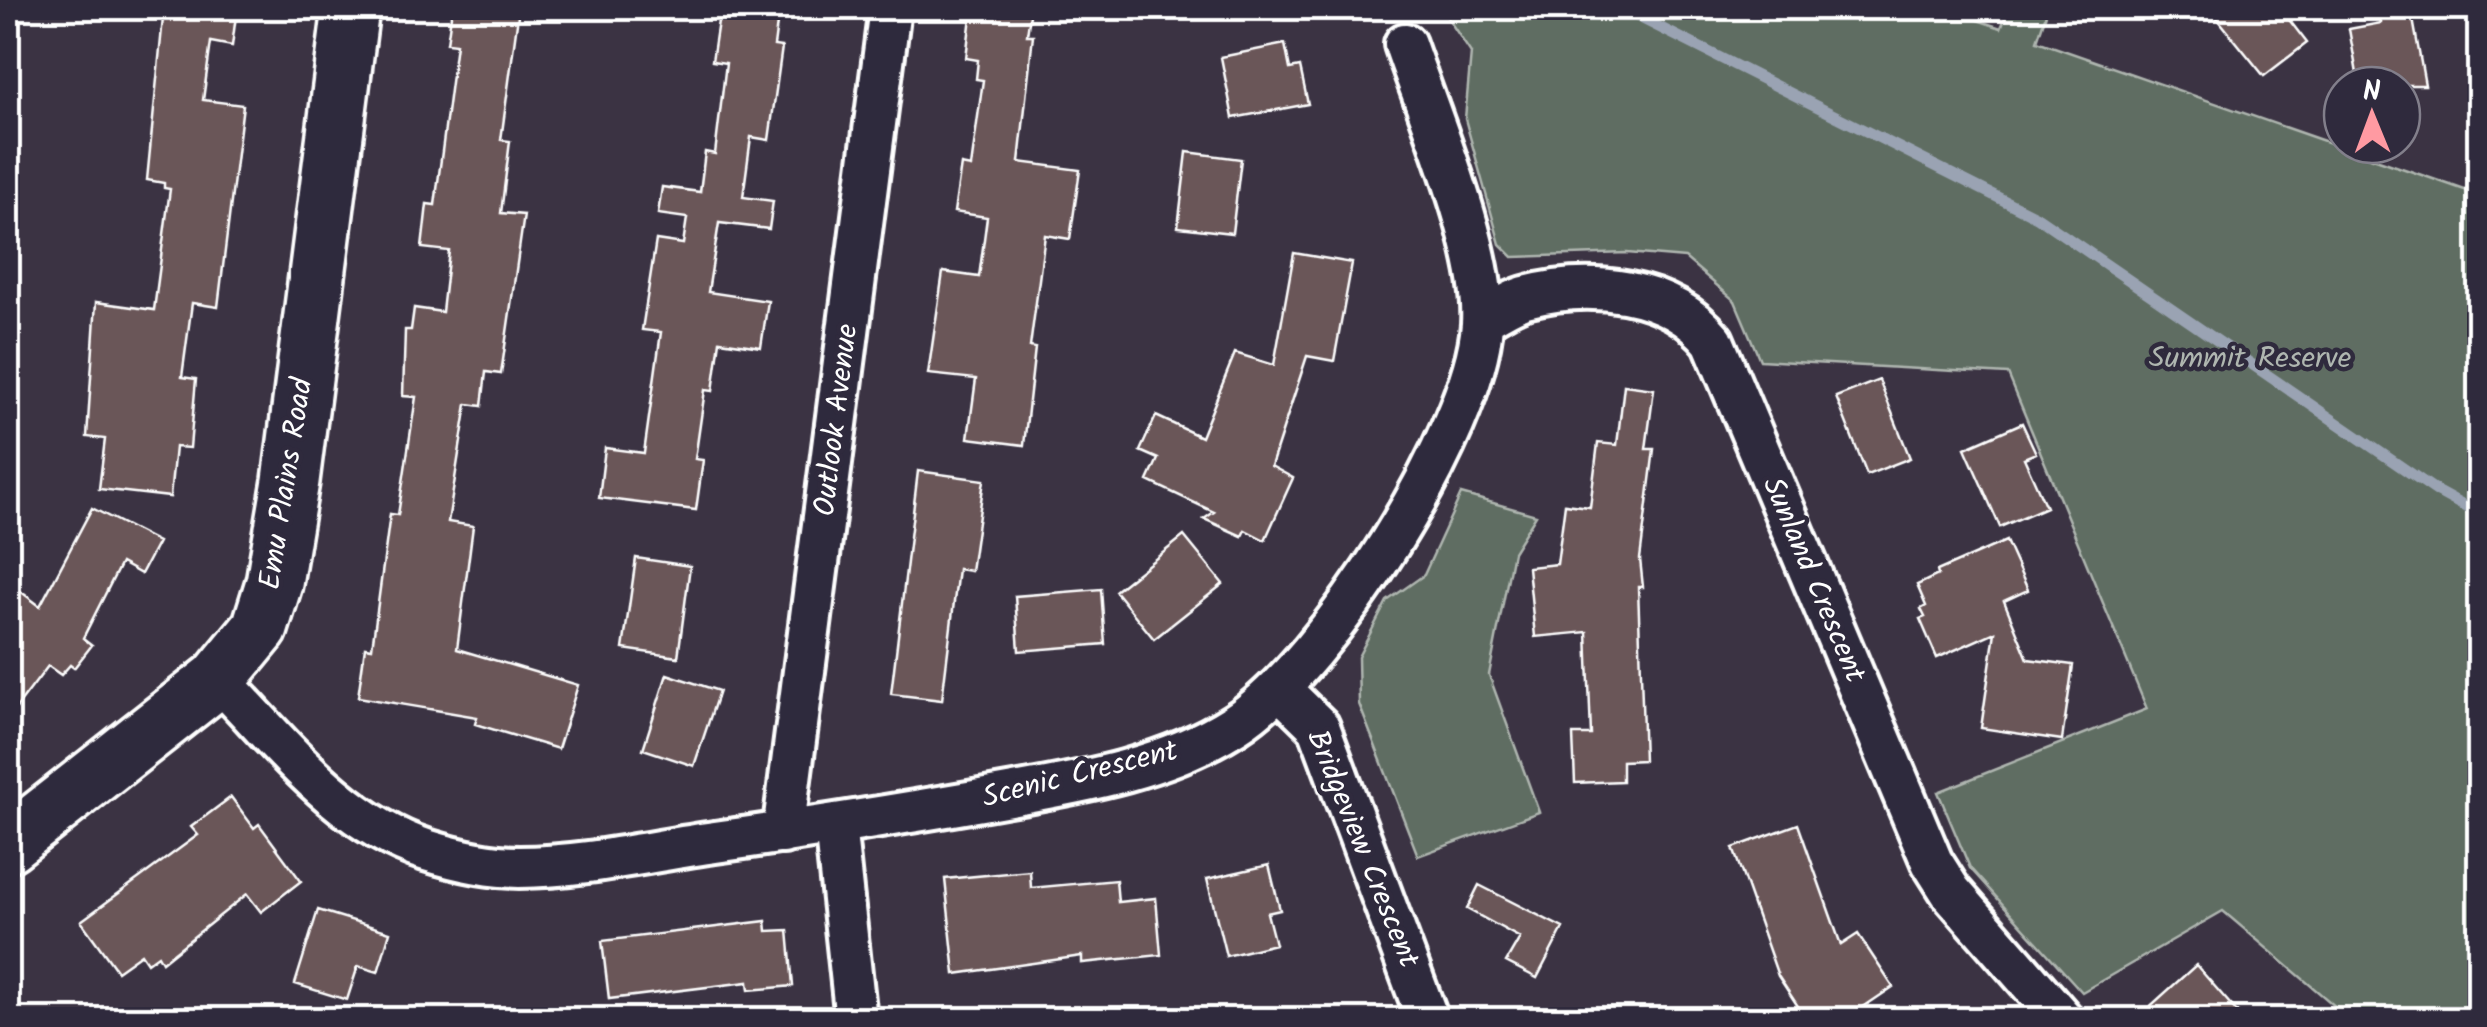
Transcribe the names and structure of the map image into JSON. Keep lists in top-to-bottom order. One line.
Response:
{"streets":{"street":["Outlook Avenue","Emu Plains Road","Sunland Crescent","Scenic Crescent","Bridgeview Crescent"]},"crossings":[["Outlook Avenue","Scenic Crescent"],["Emu Plains Road","Scenic Crescent"],["Sunland Crescent","Scenic Crescent"],["Scenic Crescent","Bridgeview Crescent"]],"parks":["Summit Reserve"],"north":"top"}
